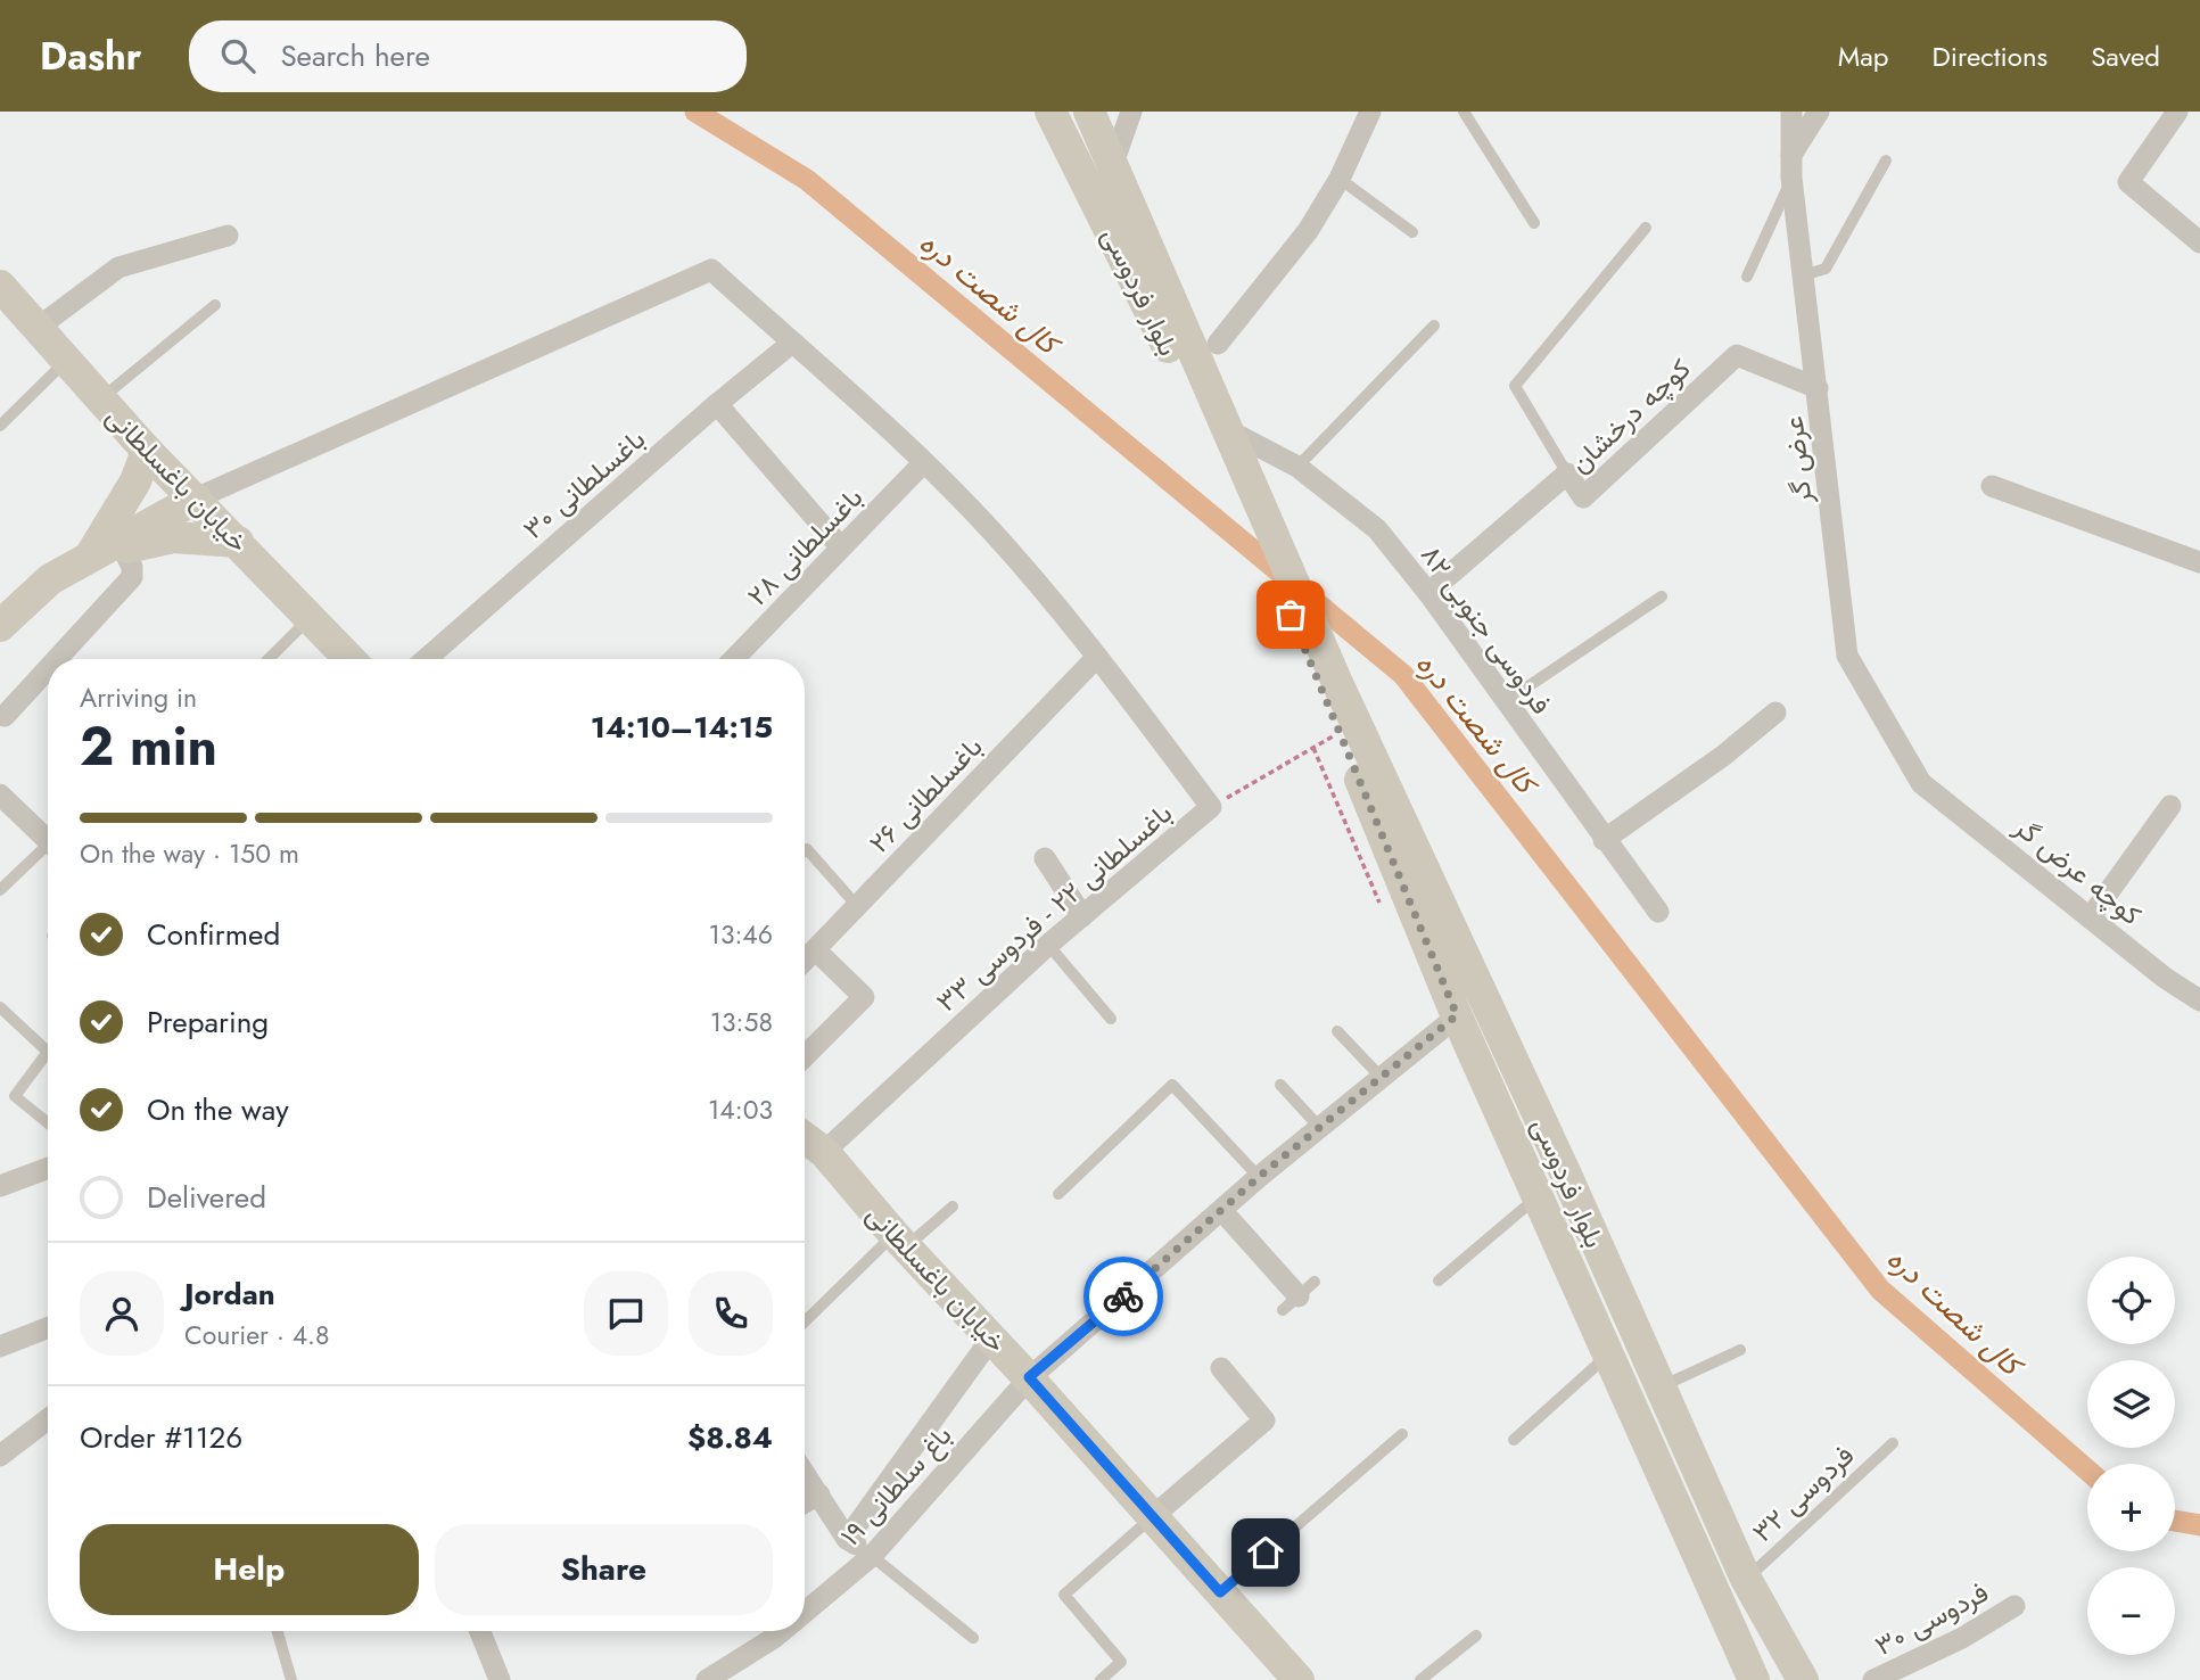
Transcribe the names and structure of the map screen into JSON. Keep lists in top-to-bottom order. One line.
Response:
{"streets":{"main road":["بلوار فردوسی","خیابان باغسلطانی"],"street":["کوچه درخشان","عرض گر","باغسلطانی ۳۰","باغسلطانی ۲۸","فردوسی جنوبی ۸۲","باغسلطانی ۲۶","کوچه عرض گر","باغسلطانی ۲۲ - فردوسی ۳۳","باغ سلطانی ۱۹","فردوسی ۳۰"],"lane":["فردوسی ۳۲"]},"crossings":[["بلوار فردوسی","فردوسی جنوبی ۸۲"],["بلوار فردوسی","باغسلطانی ۲۲ - فردوسی ۳۳"],["بلوار فردوسی","باغ سلطانی ۱۹"],["بلوار فردوسی","فردوسی ۳۲"],["کوچه درخشان","عرض گر"],["کوچه درخشان","فردوسی جنوبی ۸۲"],["عرض گر","کوچه عرض گر"],["خیابان باغسلطانی","باغسلطانی ۲۲ - فردوسی ۳۳"],["خیابان باغسلطانی","باغ سلطانی ۱۹"]],"water":["کال شصت دره"],"page":{"header":"Dashr","search":"Search here","nav":["Map","Directions","Saved"],"heading":["2 min","Arriving in","14:10–14:15"],"panel":["Jordan","Courier · 4.8","Order #1126","$8.84"],"bar":"On the way · 150 m","list":[["Confirmed","13:46"],["Preparing","13:58"],["On the way","14:03"],"Delivered"],"map_buttons":["+","−"],"buttons":["Help","Share"]}}
